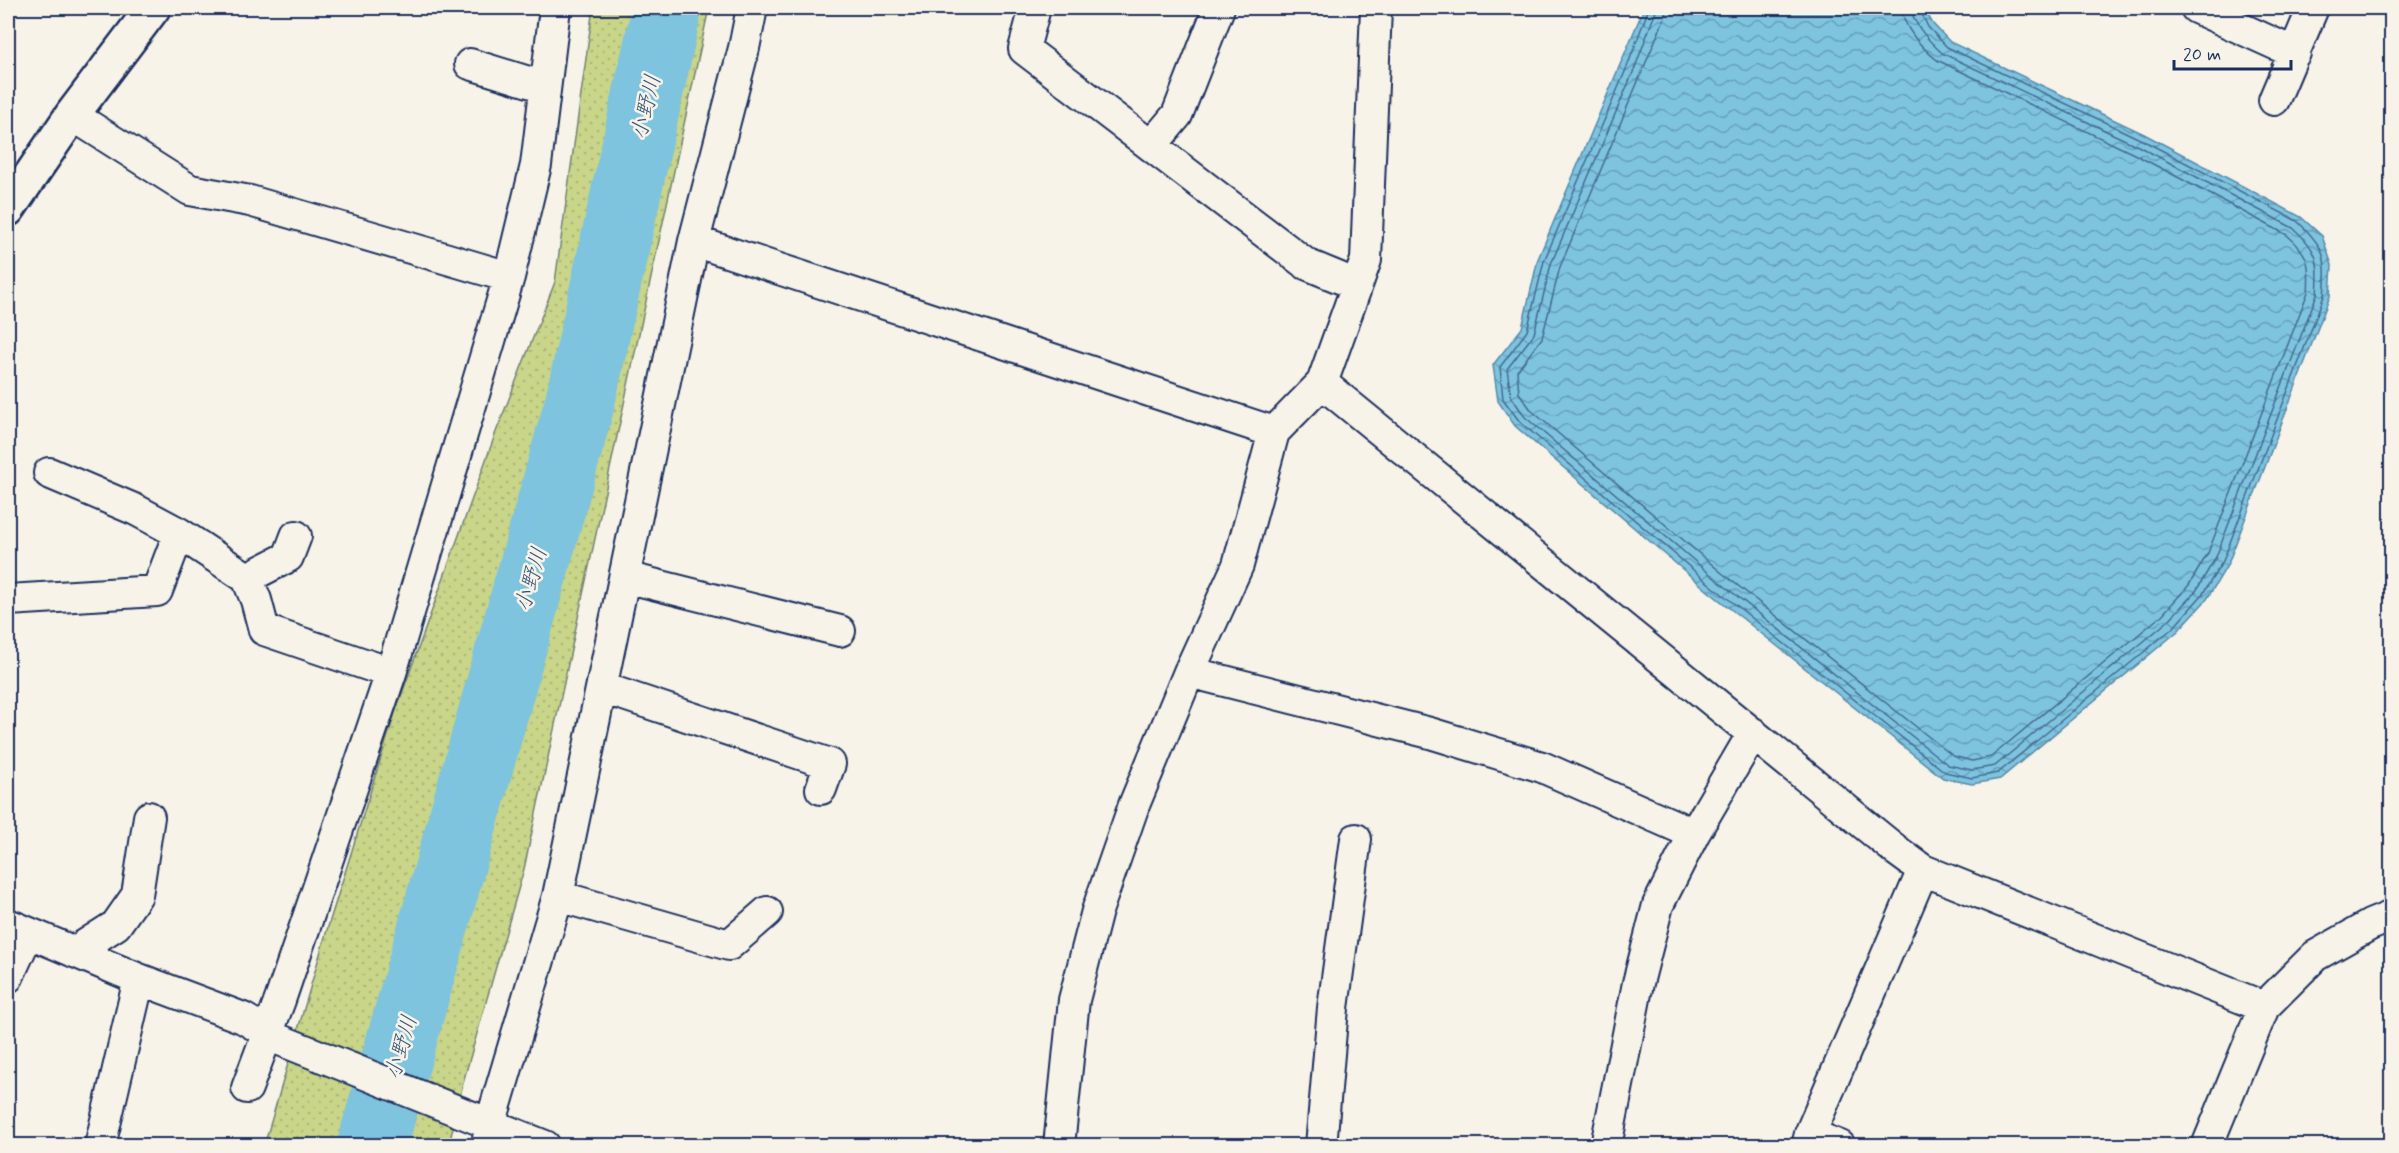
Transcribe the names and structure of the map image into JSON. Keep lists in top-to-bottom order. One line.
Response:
{"water":["小野川"],"scale_bar":"20 m"}
